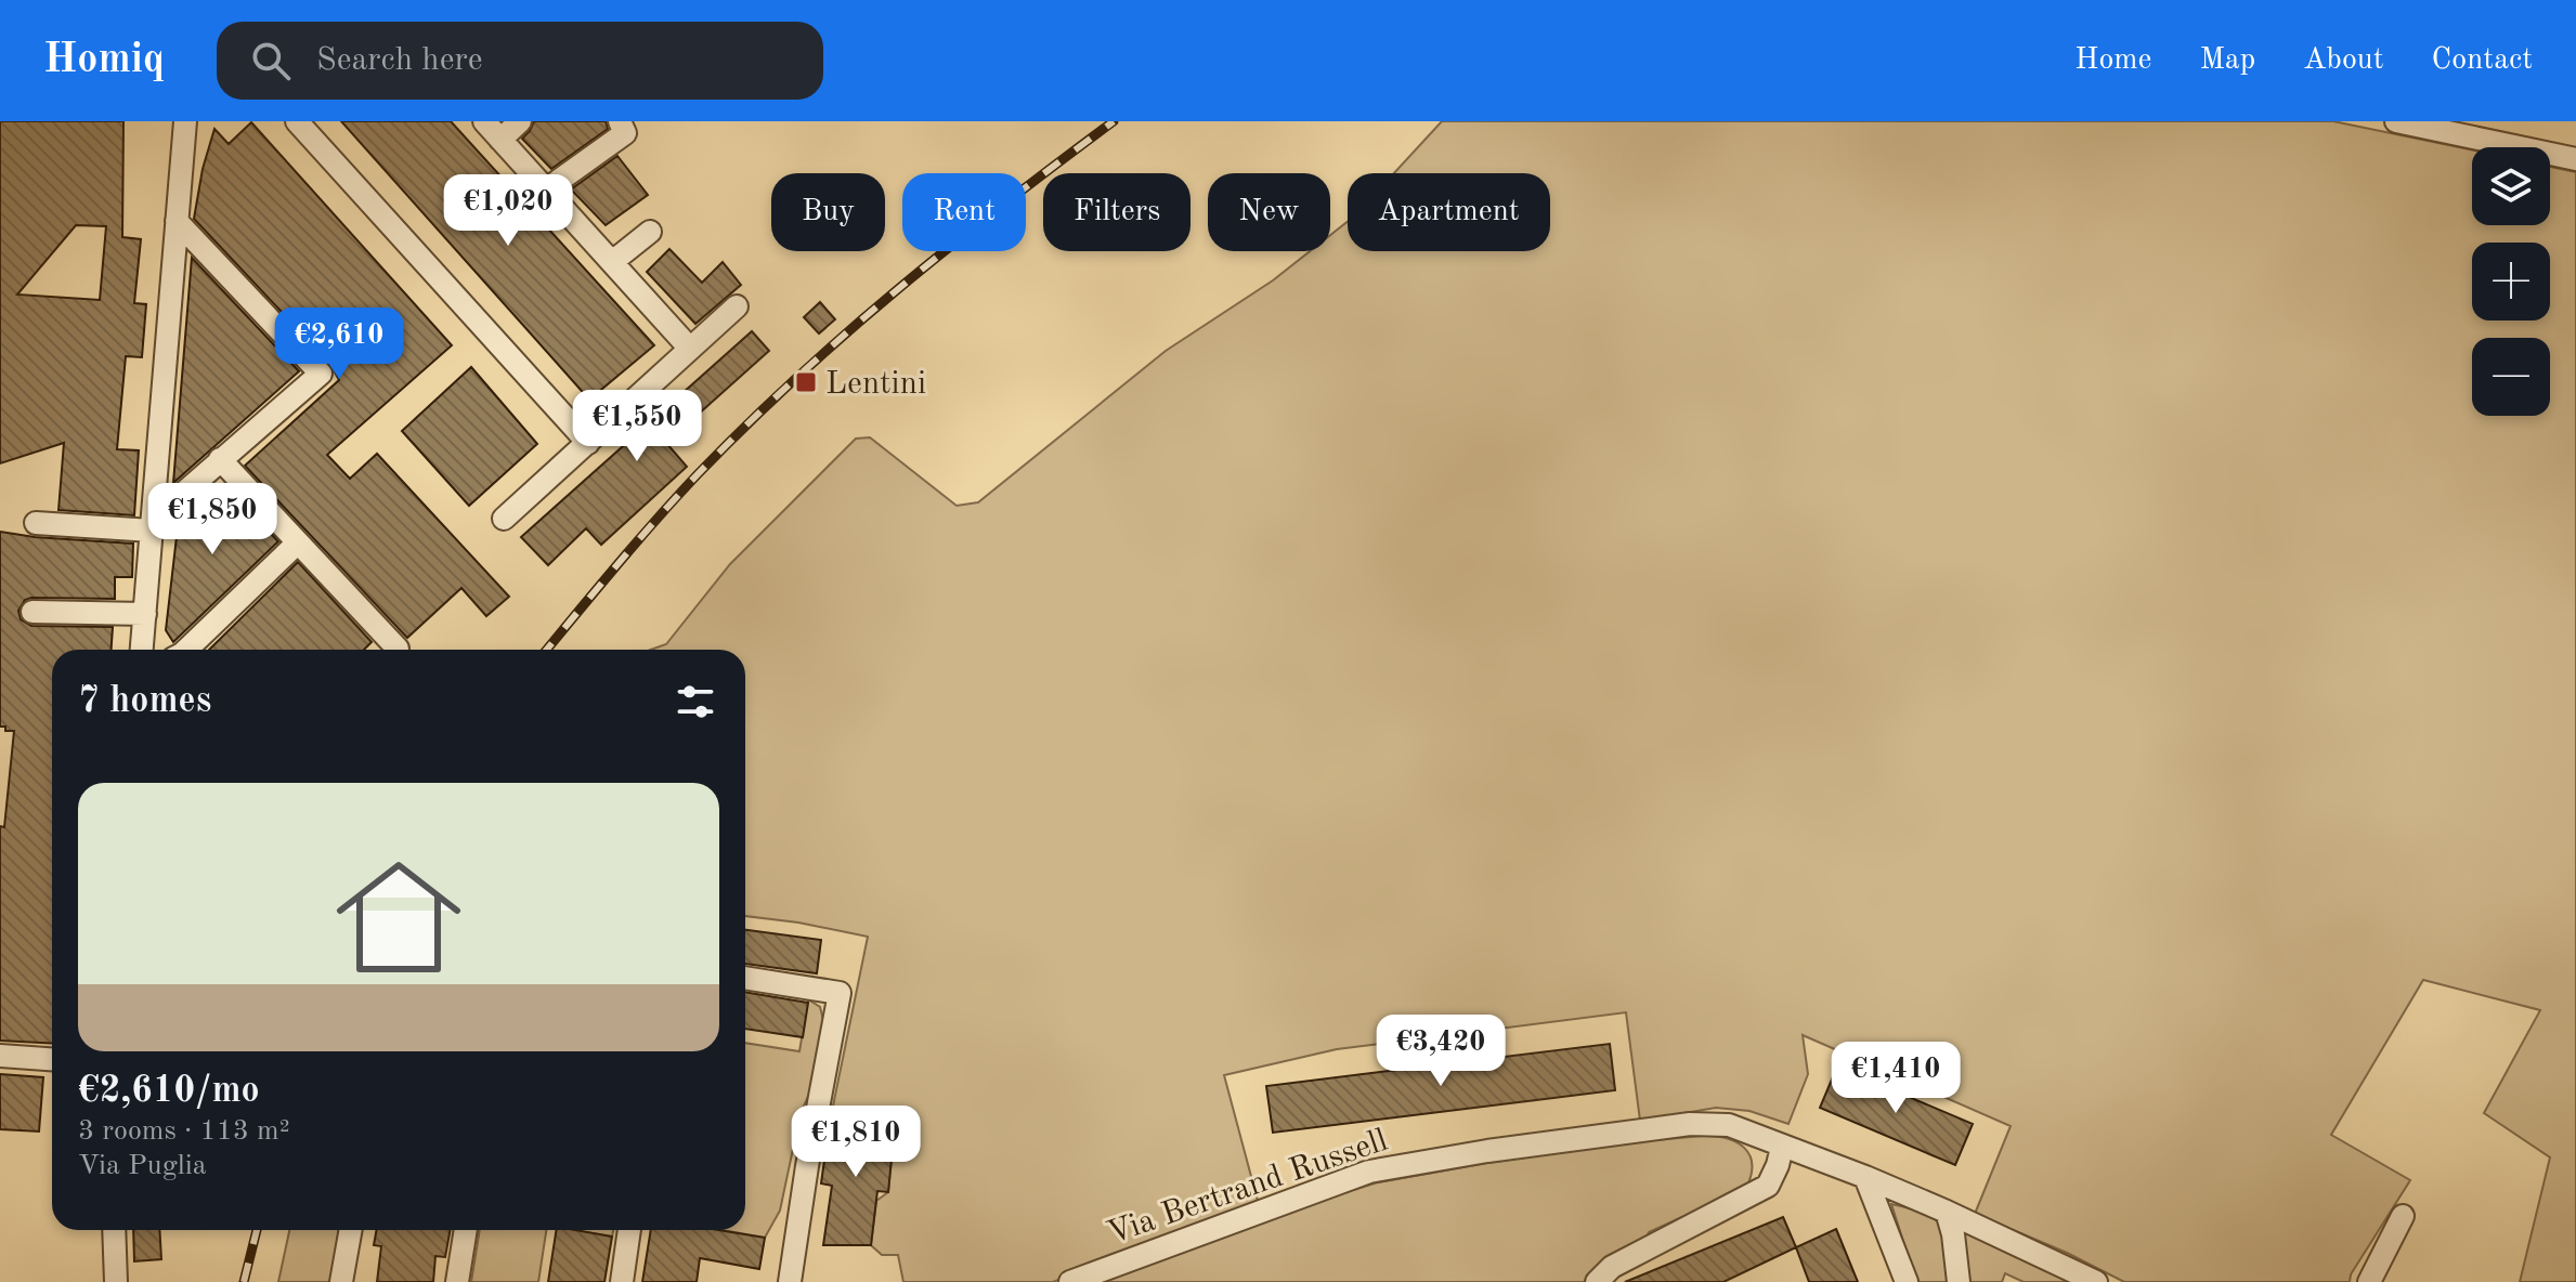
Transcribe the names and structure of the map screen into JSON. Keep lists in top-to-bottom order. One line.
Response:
{"streets":{"street":["Via Bertrand Russell"]},"places":{"transit":["Lentini"]},"page":{"header":"Homiq","search":"Search here","nav":["Home","Map","About","Contact"],"map_buttons":["+","−"],"chip":["Buy","Rent","Filters","New","Apartment"],"price":["€1,020","€2,610","€1,550","€1,850","€3,420","€1,410","€1,810"],"heading":"7 homes","list":[{"name":"€2,610/mo","note":"3 rooms · 113 m² · Via Puglia"}]}}
